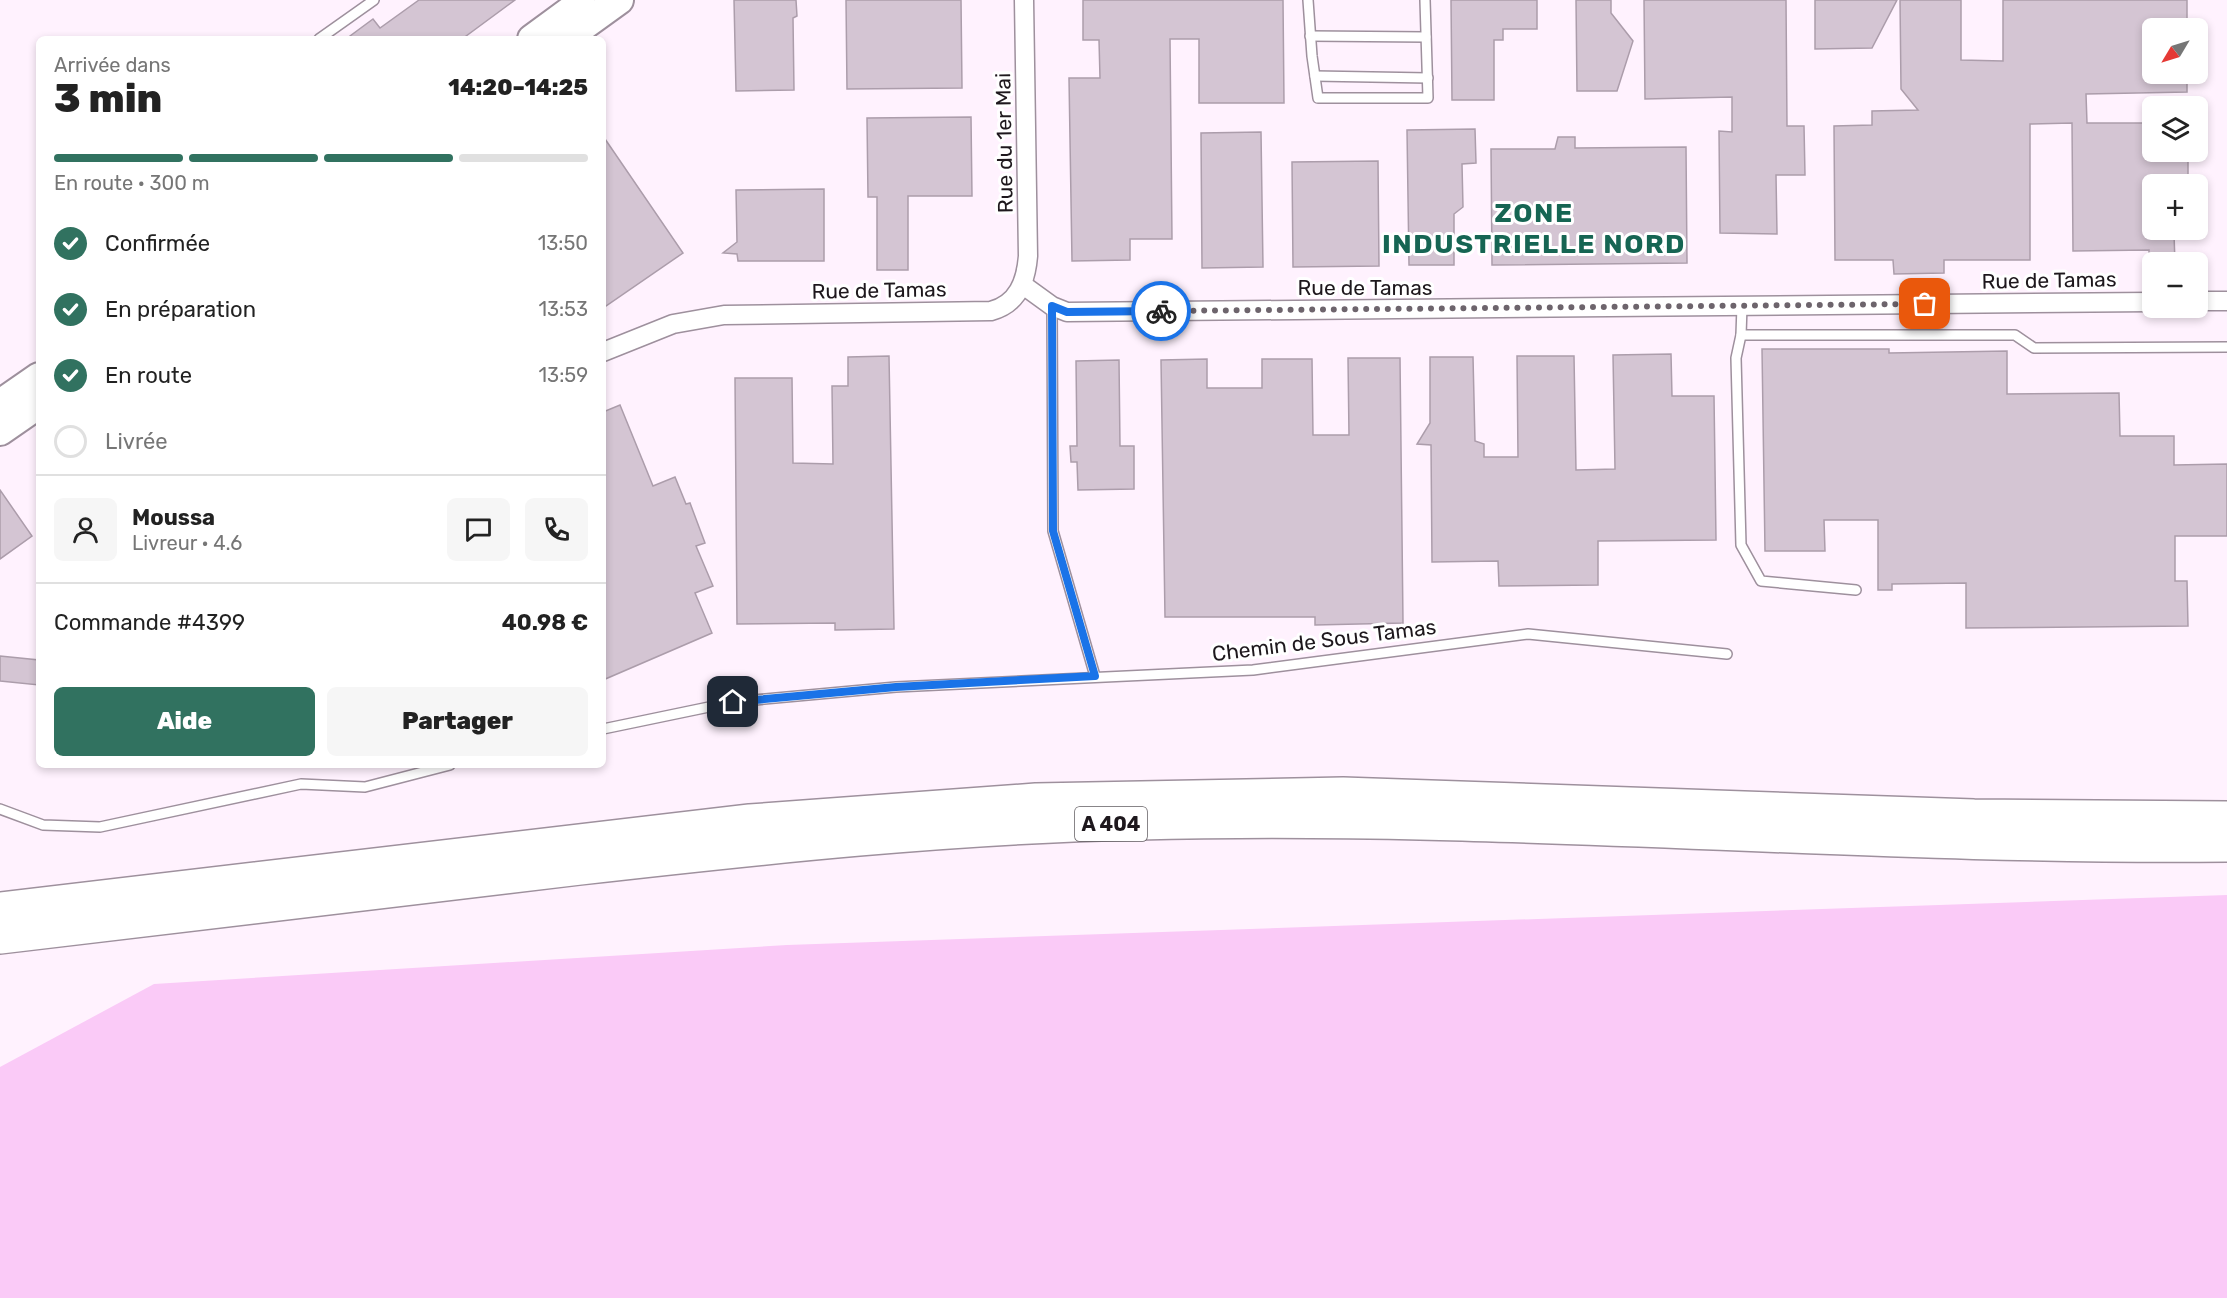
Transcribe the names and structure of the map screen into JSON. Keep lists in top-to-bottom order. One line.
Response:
{"streets":{"highway":["A 404"],"street":["Rue du 1er Mai","Rue de Tamas"],"lane":["Chemin de Sous Tamas"]},"crossings":[["Rue du 1er Mai","Rue de Tamas"]],"districts":["ZONE INDUSTRIELLE NORD"],"north":"bottom left","page":{"map_buttons":["+","−"],"heading":["3 min","Arrivée dans","14:20–14:25"],"panel":["Moussa","Livreur · 4.6","Commande #4399","40.98 €"],"bar":"En route · 300 m","list":[["Confirmée","13:50"],["En préparation","13:53"],["En route","13:59"],"Livrée"],"buttons":["Aide","Partager"]}}
